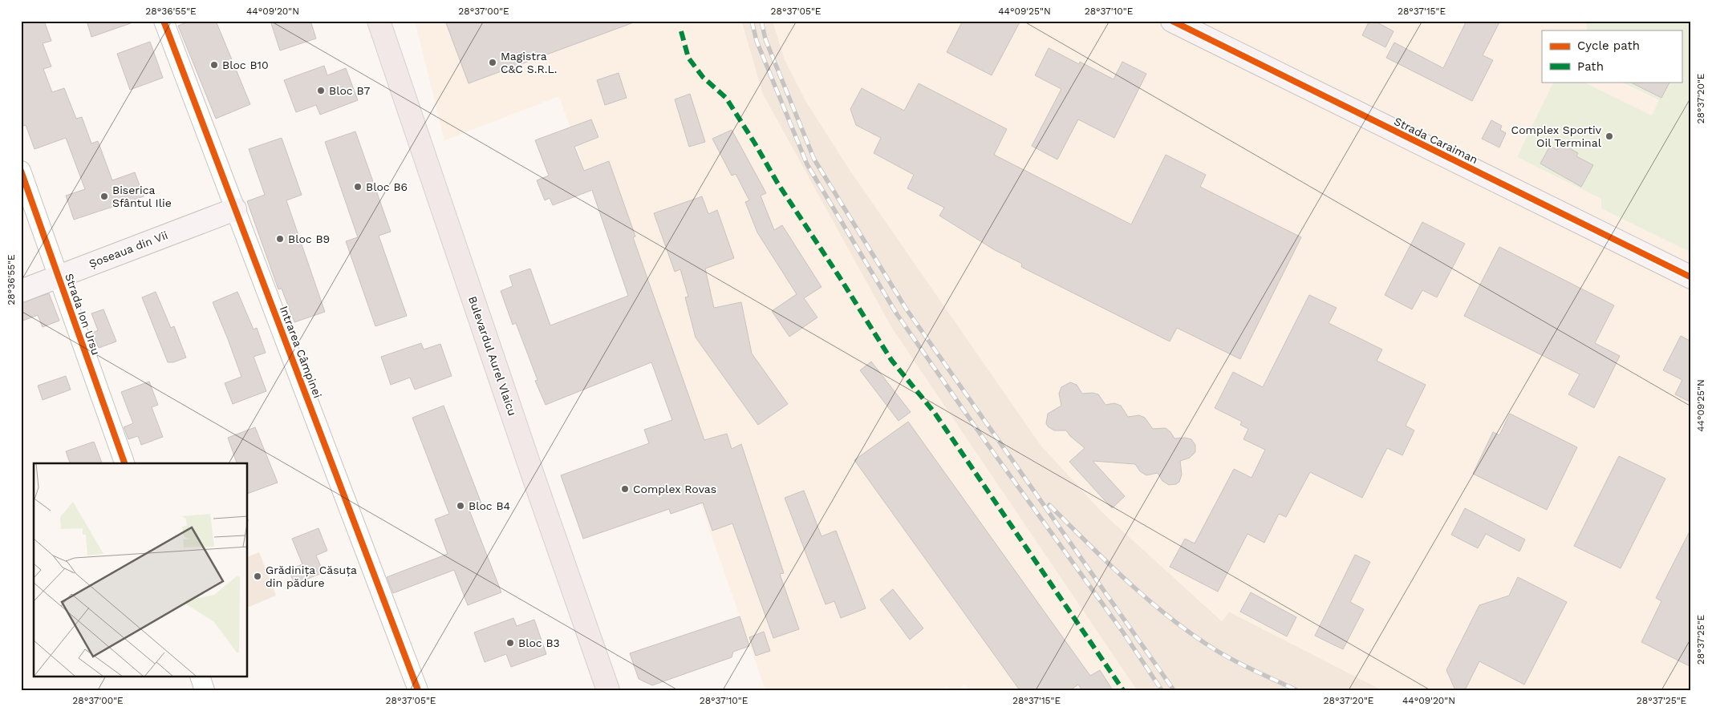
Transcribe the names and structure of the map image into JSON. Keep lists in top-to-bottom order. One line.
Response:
{"streets":{"main road":["Bulevardul Aurel Vlaicu"],"street":["Strada Caraiman","Șoseaua din Vii","Strada Ion Ursu","Intrarea Câmpinei"]},"crossings":[["Șoseaua din Vii","Strada Ion Ursu"],["Șoseaua din Vii","Intrarea Câmpinei"]],"places":["Magistra C&C S.R.L.","Bloc B10","Bloc B7","Complex Sportiv Oil Terminal","Bloc B6","Biserica Sfântul Ilie","Bloc B9","Complex Rovas","Bloc B4","Grădinița Căsuța din pădure","Bloc B3"],"legend":["Cycle path","Path"],"coordinates":["28°36'55\"E","44°09'20\"N","28°37'00\"E","28°37'05\"E","44°09'25\"N","28°37'10\"E","28°37'15\"E","28°37'20\"E","28°37'25\"E"]}
